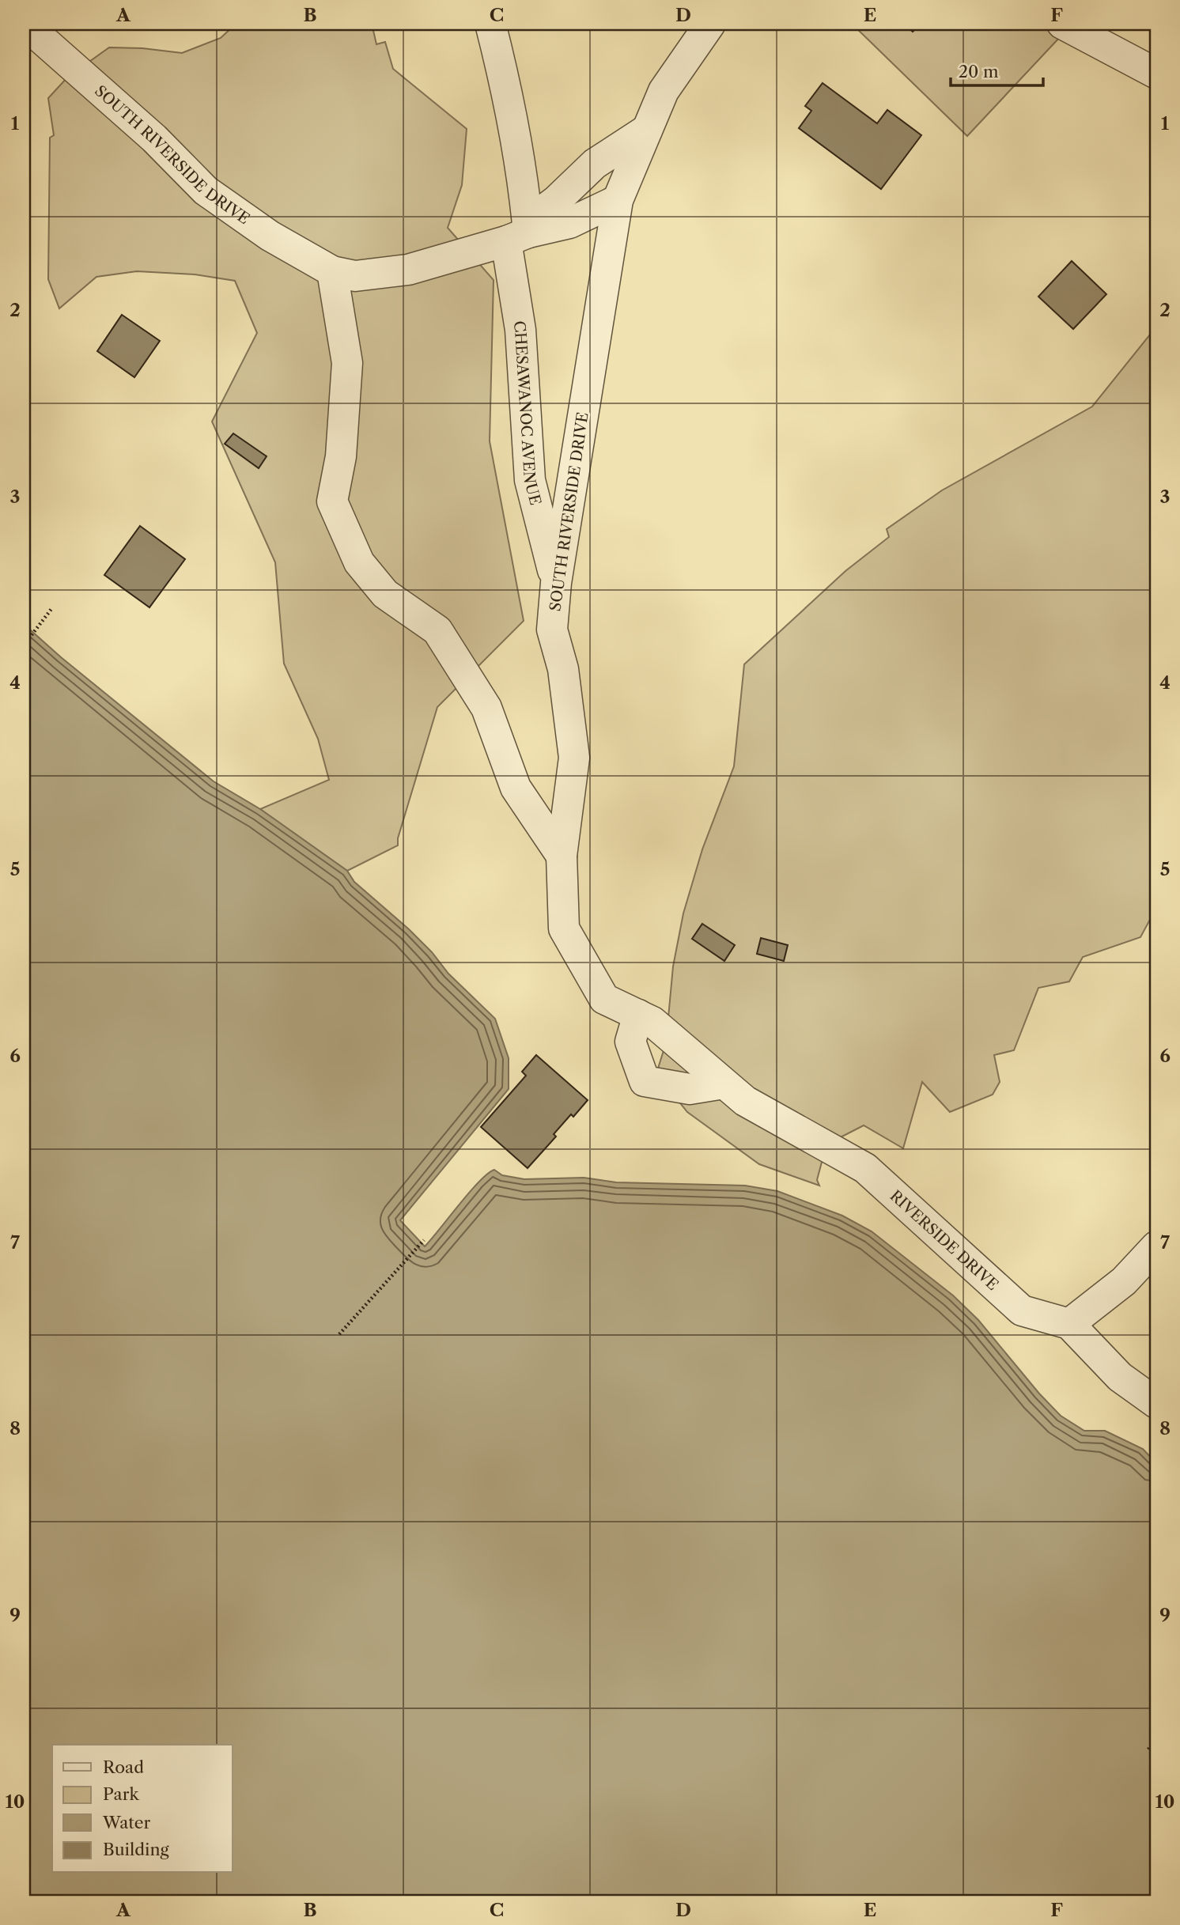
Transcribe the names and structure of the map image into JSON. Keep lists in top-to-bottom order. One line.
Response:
{"streets":{"street":["SOUTH RIVERSIDE DRIVE","CHESAWANOC AVENUE","RIVERSIDE DRIVE"]},"crossings":[["SOUTH RIVERSIDE DRIVE","CHESAWANOC AVENUE"],["SOUTH RIVERSIDE DRIVE","RIVERSIDE DRIVE"]],"legend":["Road","Park","Water","Building"],"scale_bar":"20 m","grid":{"columns":["A","B","C","D","E","F"],"rows":["1","2","3","4","5","6","7","8","9","10"]}}
